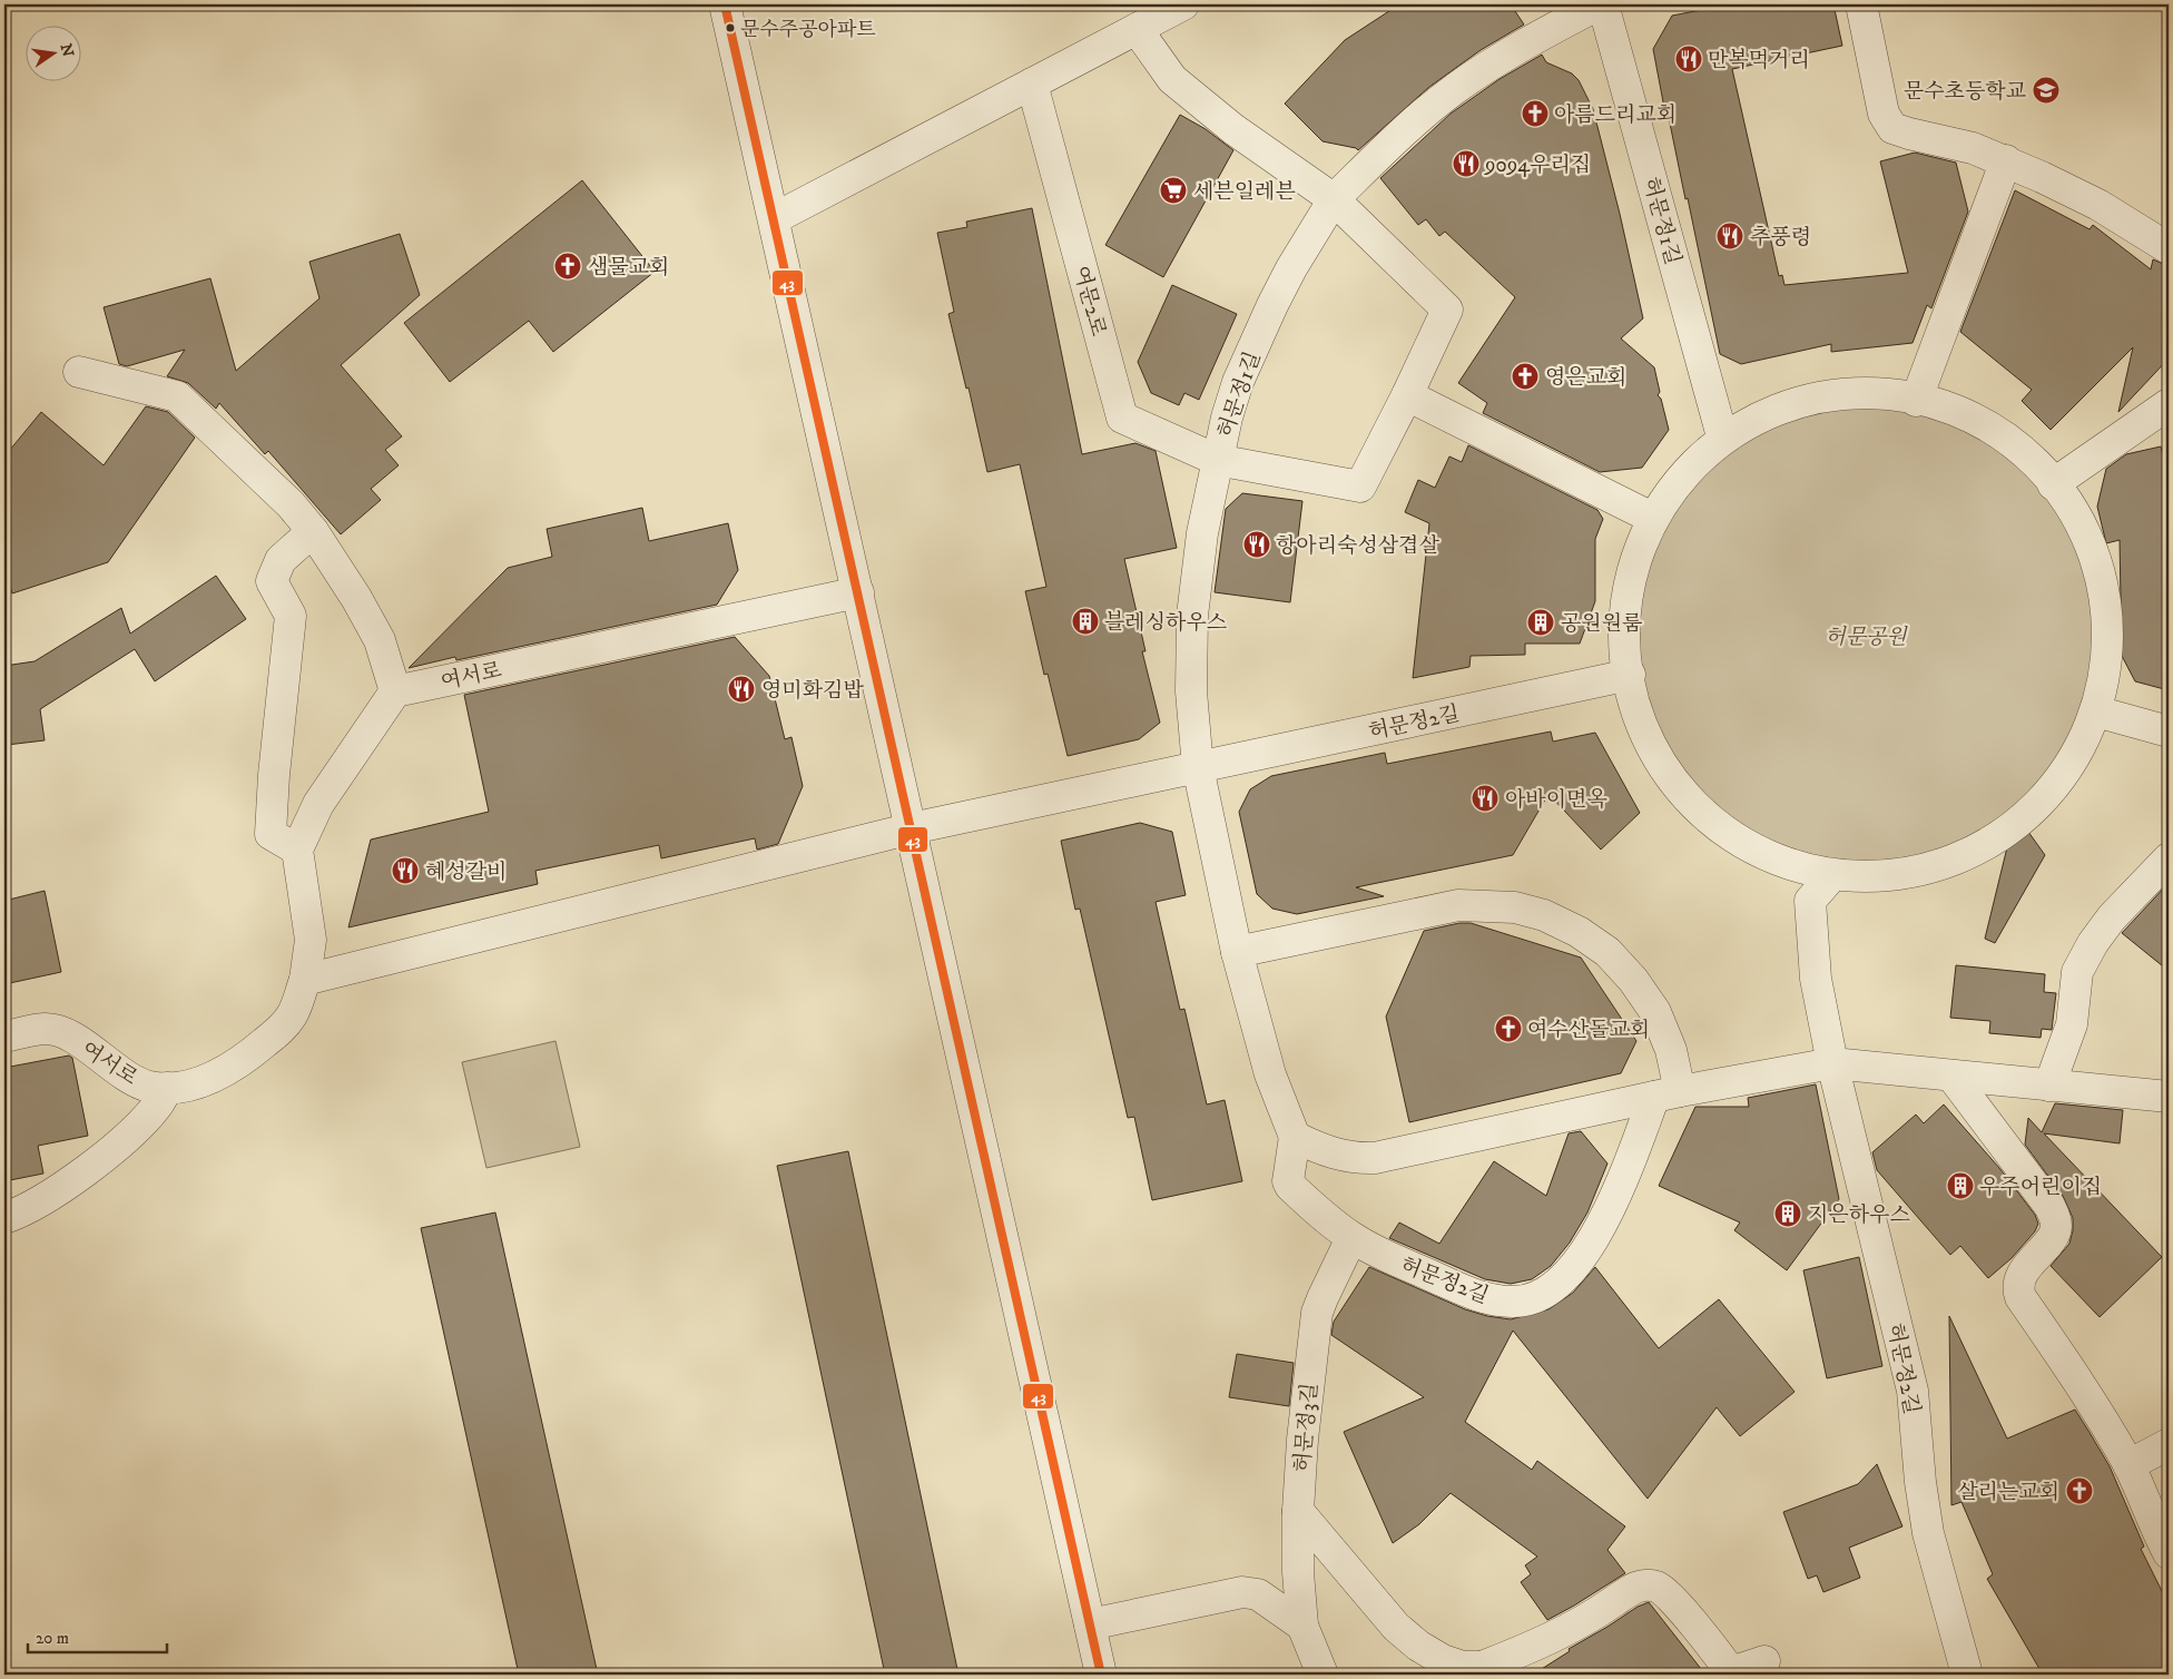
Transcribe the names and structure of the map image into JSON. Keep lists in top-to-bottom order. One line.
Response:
{"streets":{"street":["허문정1길","여문2로","여서로","허문정2길","허문정3길"]},"crossings":[["허문정1길","여문2로"],["허문정2길","허문정3길"]],"parks":["허문공원"],"places":{"other":["문수주공아파트"],"restaurant":["만복먹거리","9094우리집","추풍령","항아리숙성삼겹살","영미화김밥","아바이면옥","혜성갈비"],"school or university":["문수초등학교"],"church":["아름드리교회","샘물교회","영은교회","여수산돌교회","살리는교회"],"supermarket":["세븐일레븐"],"building":["블레싱하우스","공원원룸","우주어린이집","지은하우스"]},"lines":["transit line 43"],"scale_bar":"20 m","north":"right"}
